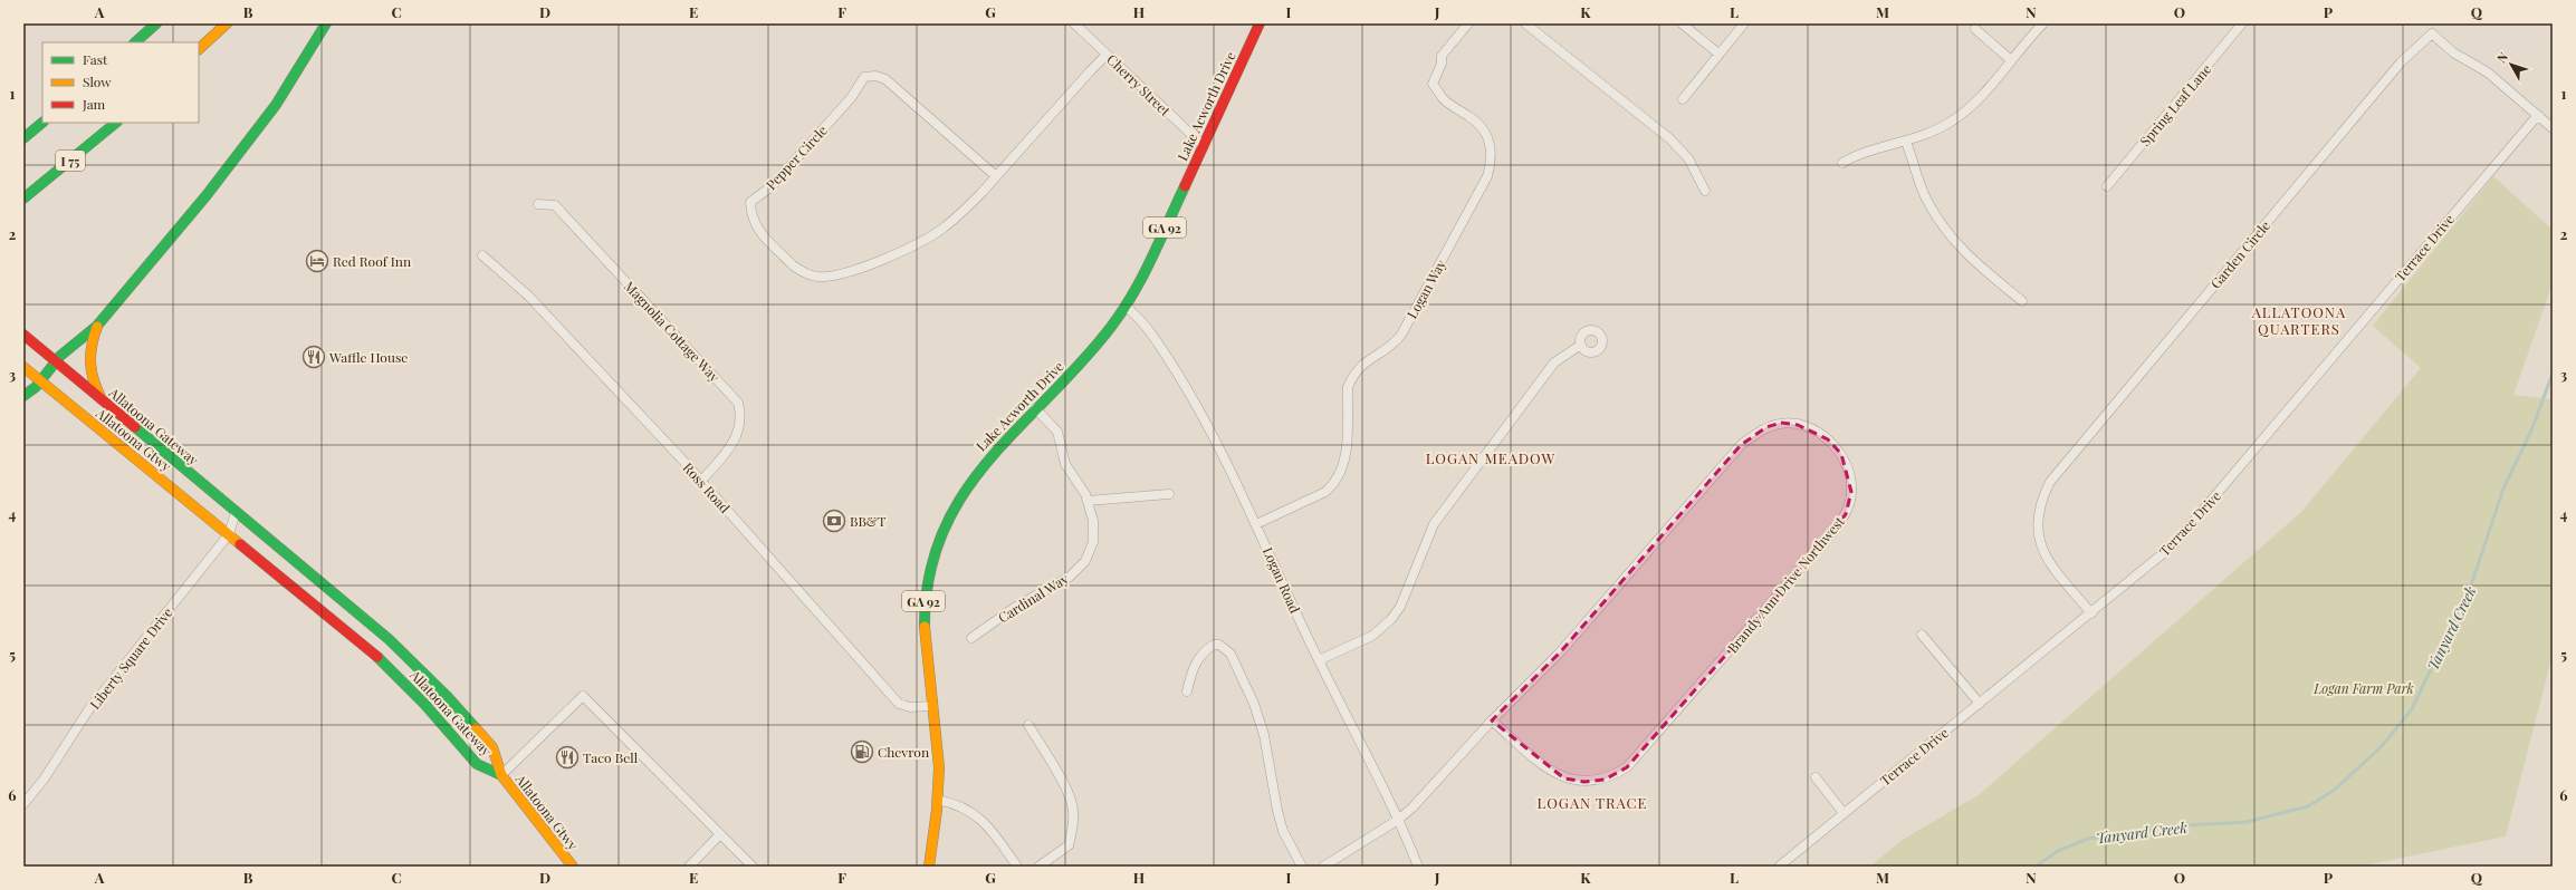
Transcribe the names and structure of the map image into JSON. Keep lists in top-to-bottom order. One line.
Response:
{"streets":{"main road":["Lake Acworth Drive","I 75","GA 92","Allatoona Gateway","Allatoona Gtwy"],"street":["Cherry Street","Spring Leaf Lane","Pepper Circle","Terrace Drive","Garden Circle","Logan Way","Magnolia Cottage Way","Ross Road","Logan Road","Brandy Ann Drive Northwest","Cardinal Way","Liberty Square Drive"]},"crossings":[["Cherry Street","Lake Acworth Drive"],["Cherry Street","Pepper Circle"],["Lake Acworth Drive","Ross Road"],["Lake Acworth Drive","Logan Road"],["Lake Acworth Drive","Cardinal Way"],["Terrace Drive","Garden Circle"],["Logan Way","Logan Road"],["Magnolia Cottage Way","Ross Road"],["Allatoona Gateway","Allatoona Gtwy"],["Allatoona Gateway","Liberty Square Drive"],["Logan Road","Brandy Ann Drive Northwest"]],"districts":["ALLATOONA QUARTERS","LOGAN MEADOW","LOGAN TRACE"],"water":["Tanyard Creek"],"parks":["Logan Farm Park"],"places":{"hotel":["Red Roof Inn"],"restaurant":["Waffle House","Taco Bell"],"bank":["BB&T"],"fuel station":["Chevron"]},"legend":["Fast","Slow","Jam"],"north":"top left","grid":{"columns":["A","B","C","D","E","F","G","H","I","J","K","L","M","N","O","P","Q"],"rows":["1","2","3","4","5","6"]}}
